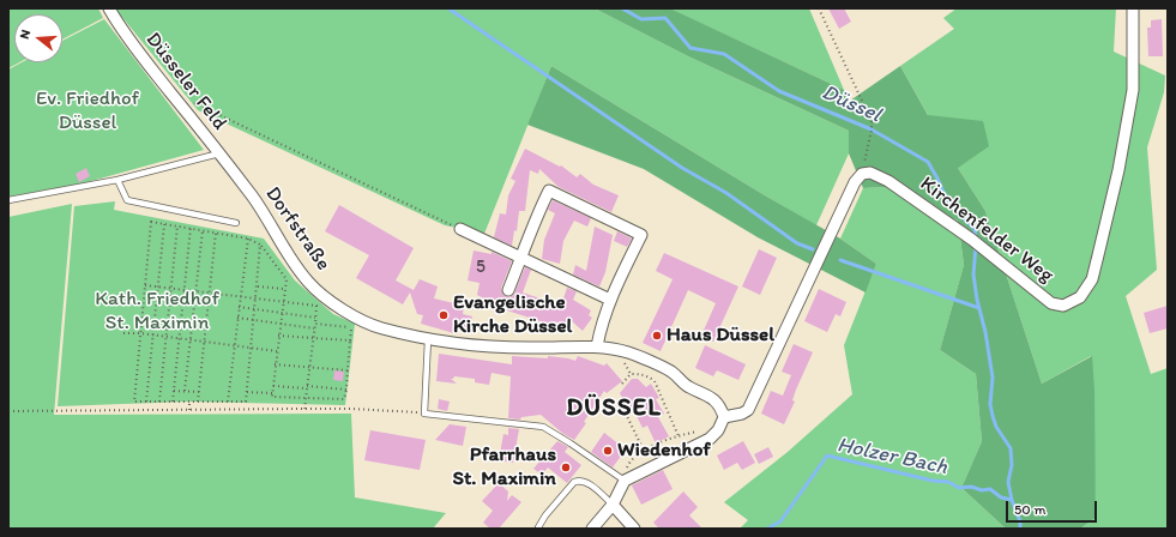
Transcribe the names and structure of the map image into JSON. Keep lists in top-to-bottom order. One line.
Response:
{"streets":{"street":["Düsseler Feld","Dorfstraße","Kirchenfelder Weg"]},"crossings":[["Düsseler Feld","Dorfstraße"]],"districts":["DÜSSEL"],"water":["Düssel","Holzer Bach"],"parks":["Ev. Friedhof Düssel","Kath. Friedhof St. Maximin"],"places":["Evangelische Kirche Düssel","Haus Düssel","Wiedenhof","Pfarrhaus St. Maximin"],"house_numbers":["5"],"scale_bar":"50 m","north":"left"}
